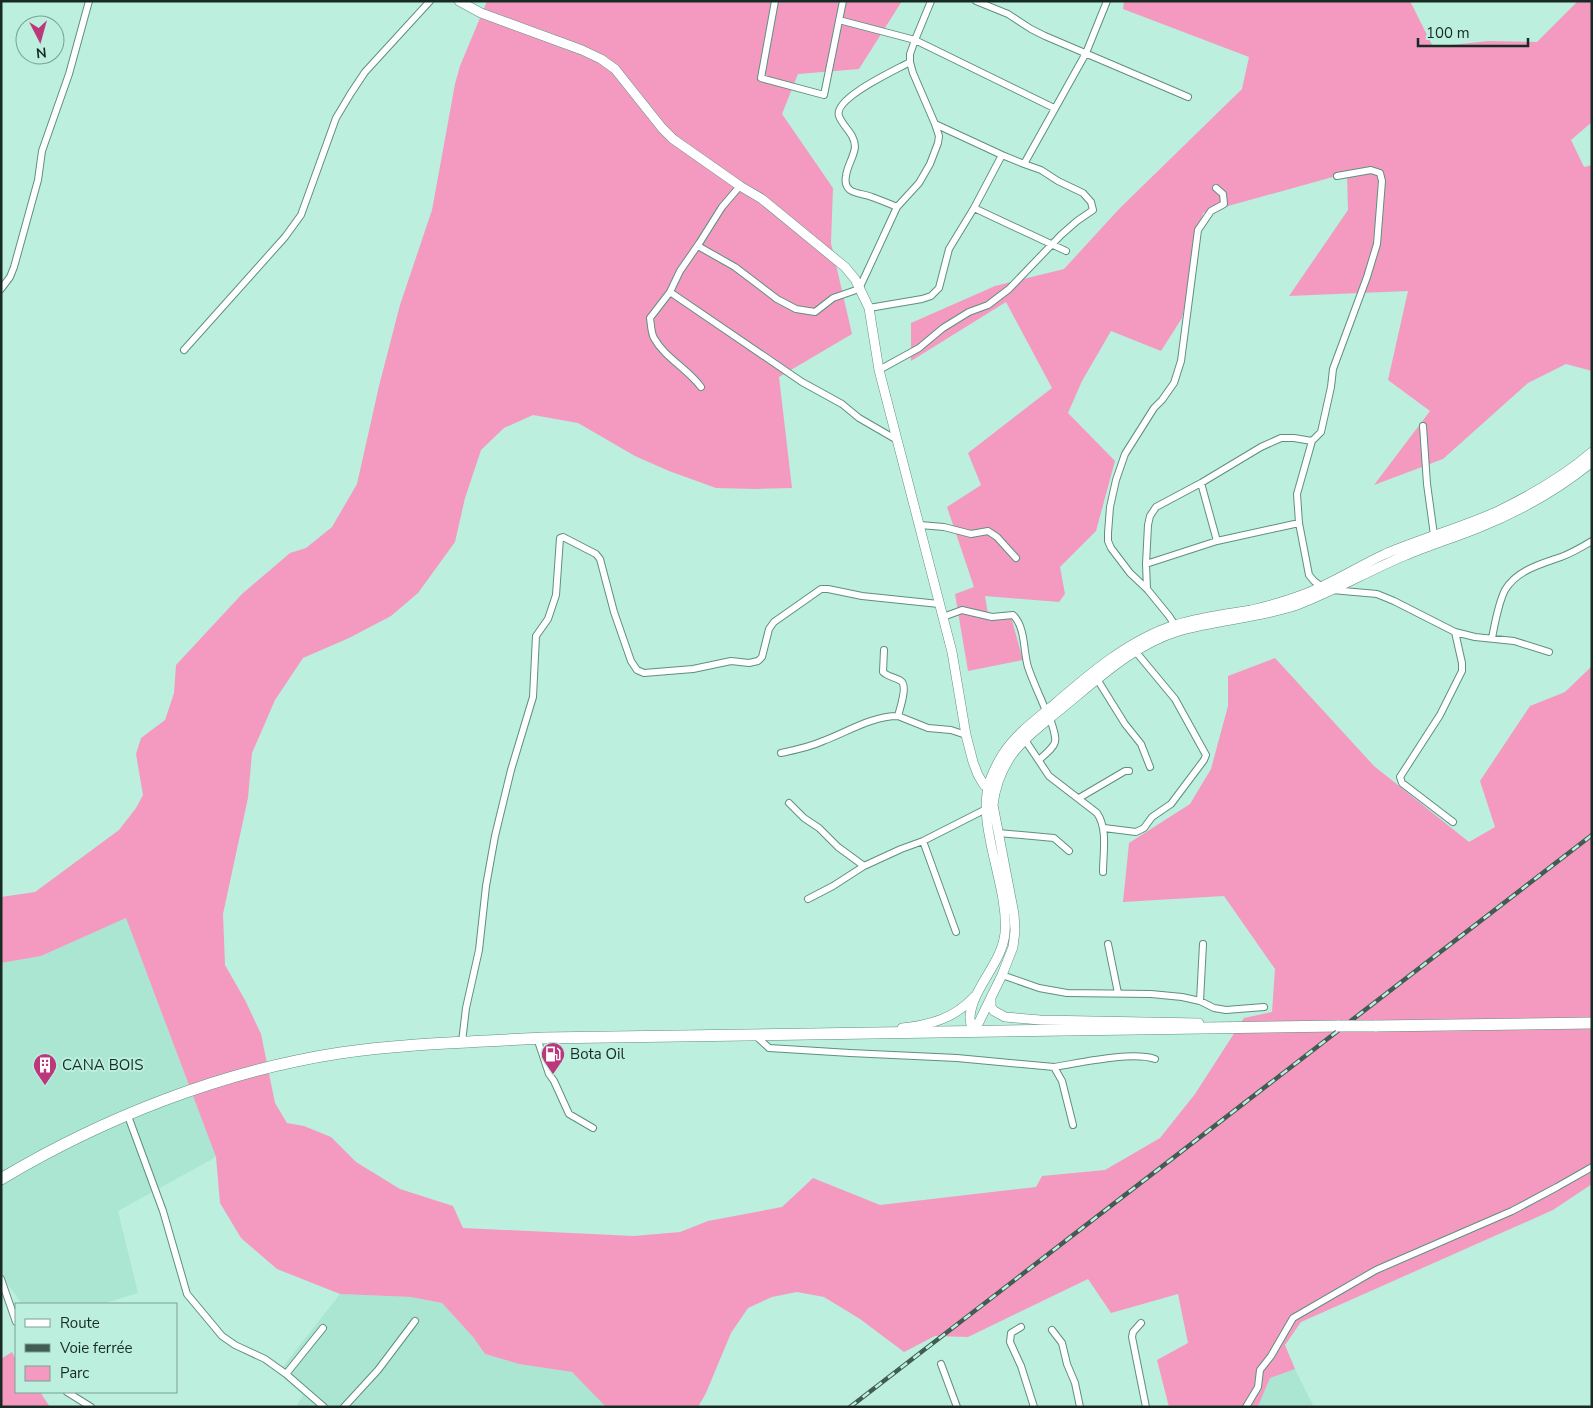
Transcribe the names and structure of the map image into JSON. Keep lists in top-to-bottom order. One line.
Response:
{"places":{"fuel station":["Bota Oil"],"building":["CANA BOIS"]},"legend":["Route","Voie ferrée","Parc"],"scale_bar":"100 m","north":"bottom"}
